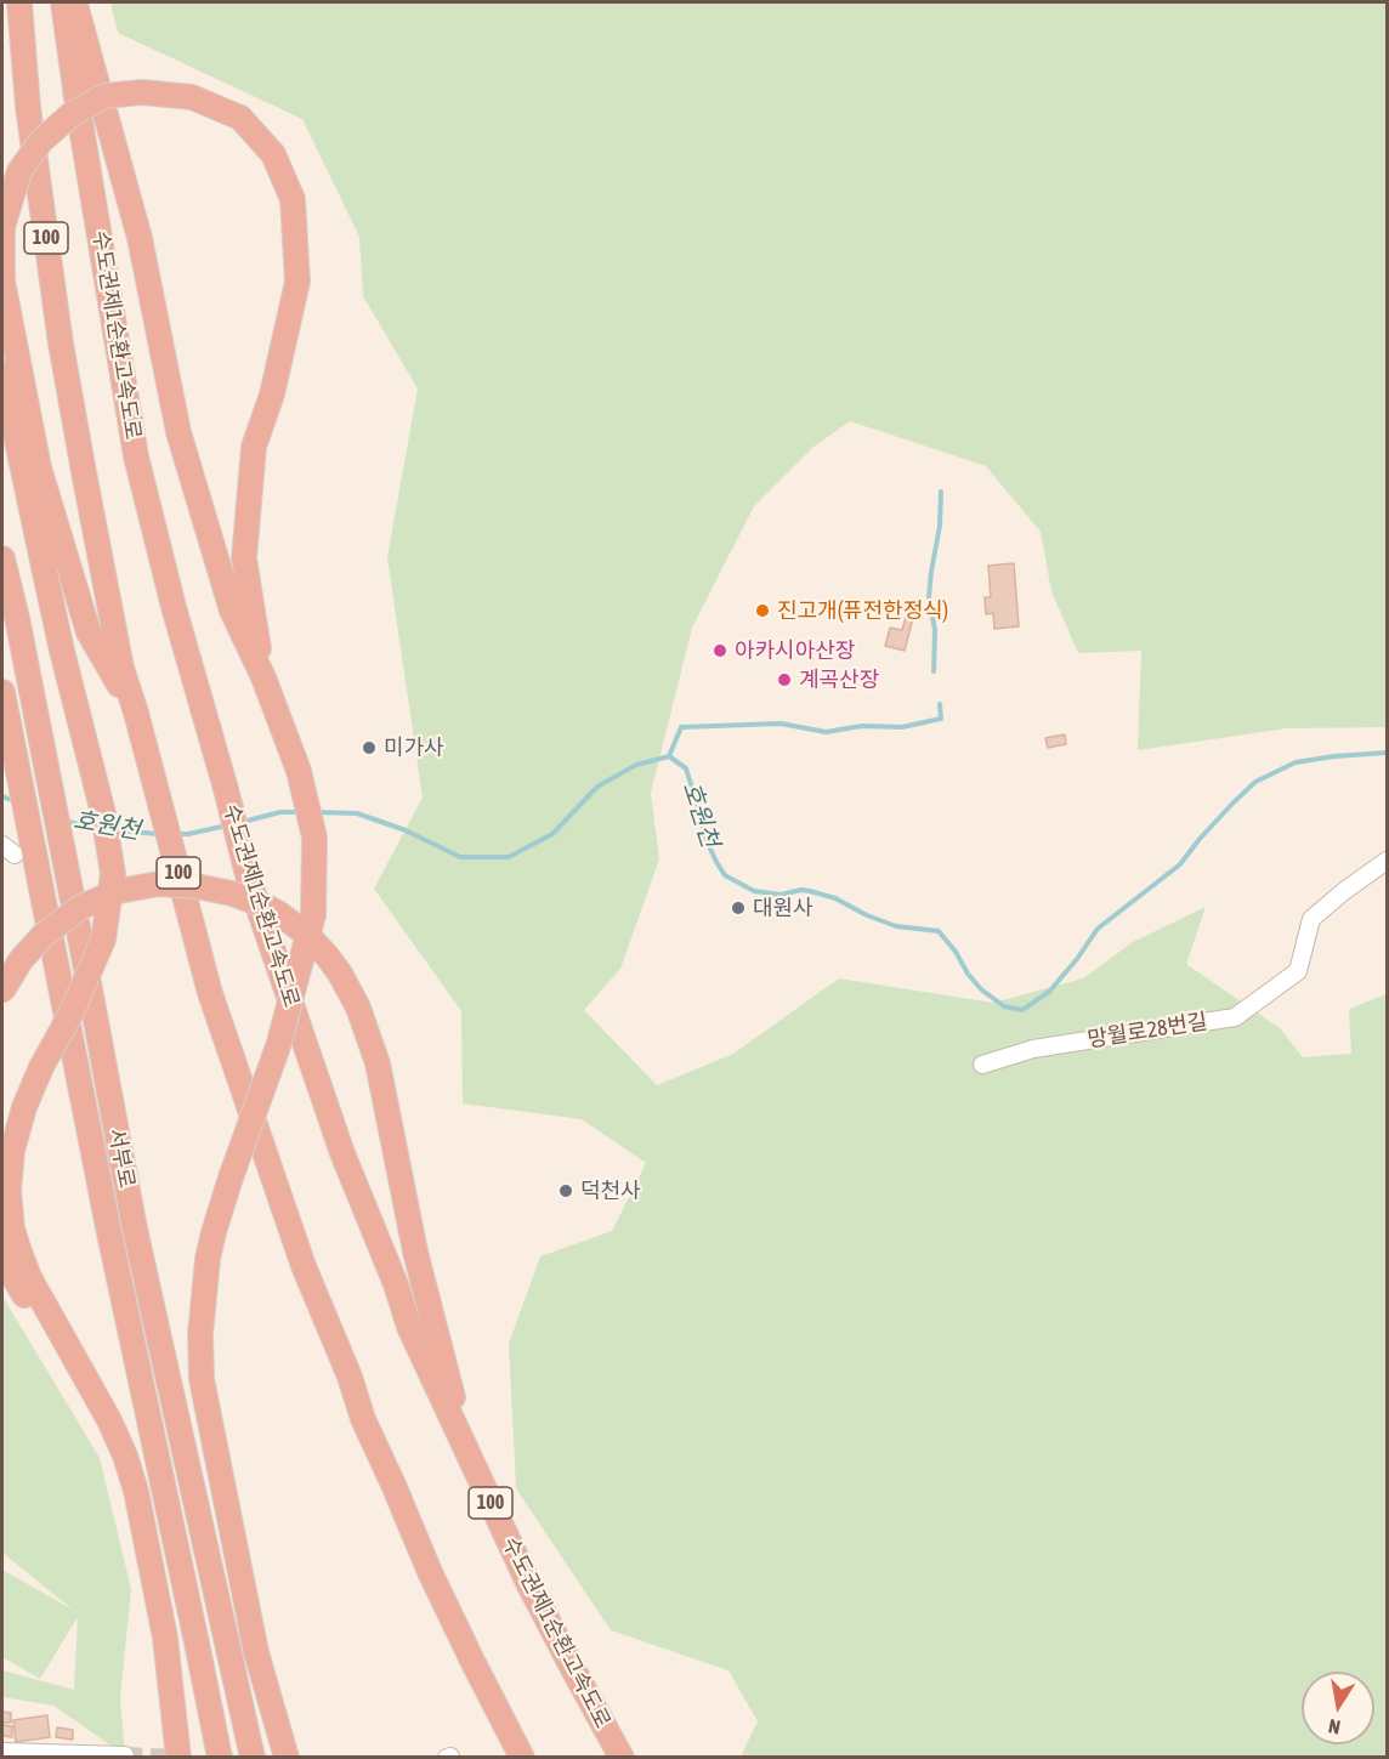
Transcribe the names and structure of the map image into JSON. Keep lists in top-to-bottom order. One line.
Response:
{"streets":{"highway":["100","수도권제1순환고속도로","서부로"],"street":["망월로28번길"]},"water":["호원천"],"places":["진고개(퓨전한정식)","아카시아산장","계곡산장","미가사","대원사","덕천사"],"north":"bottom"}
